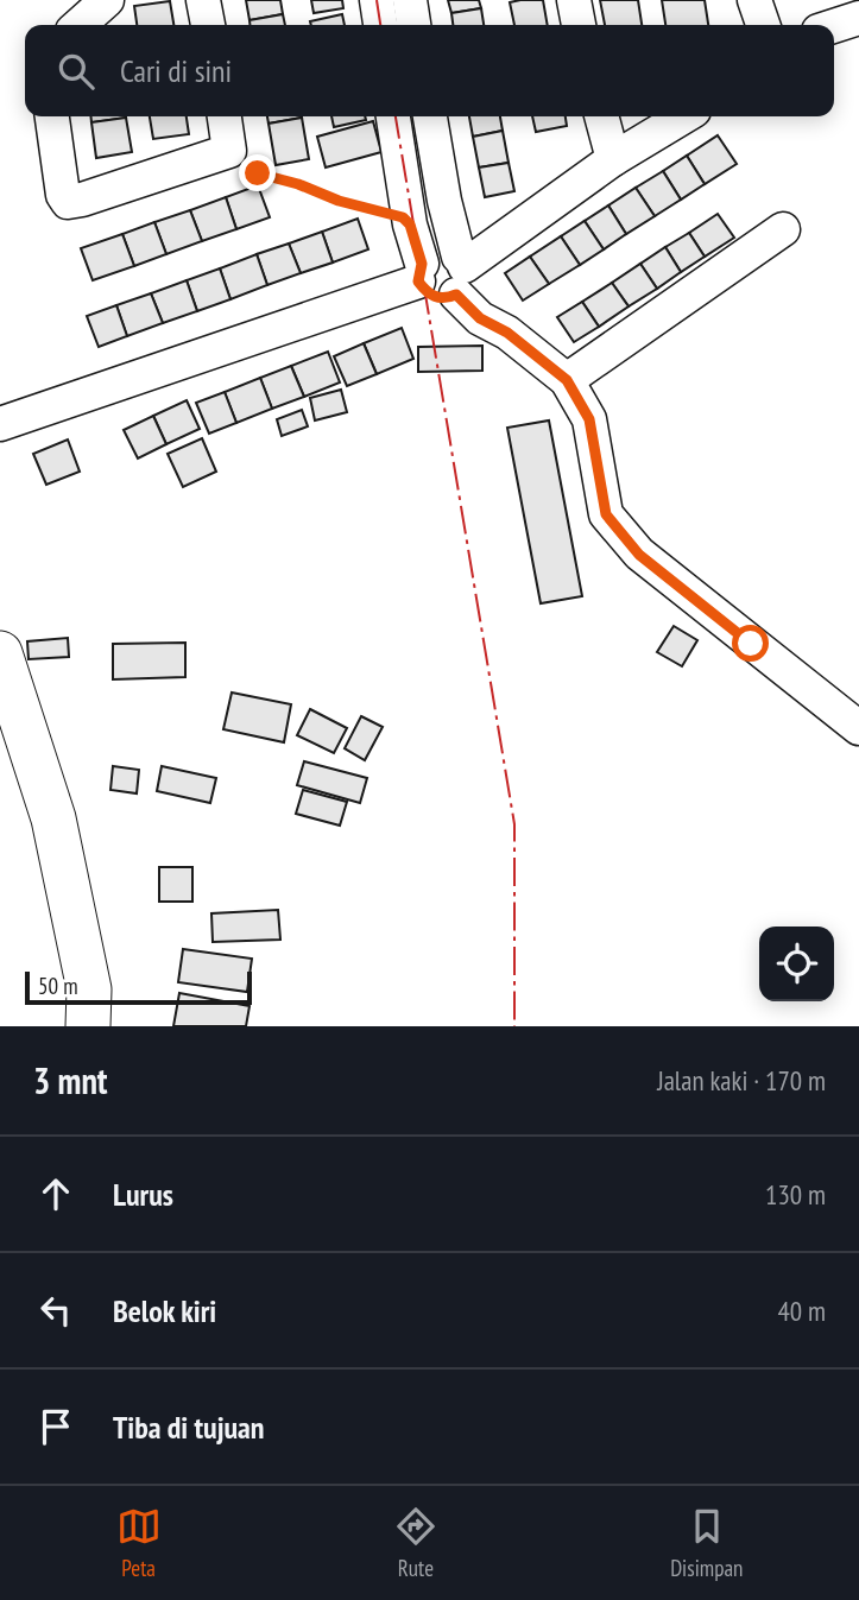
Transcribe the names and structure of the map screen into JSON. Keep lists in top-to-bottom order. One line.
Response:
{"scale_bar":"50 m","page":{"search":"Cari di sini","scale":"50 m","heading":["3 mnt","Jalan kaki · 170 m"],"list":[["Lurus","130 m"],["Belok kiri","40 m"],"Tiba di tujuan"],"nav":["Peta","Rute","Disimpan"]}}
